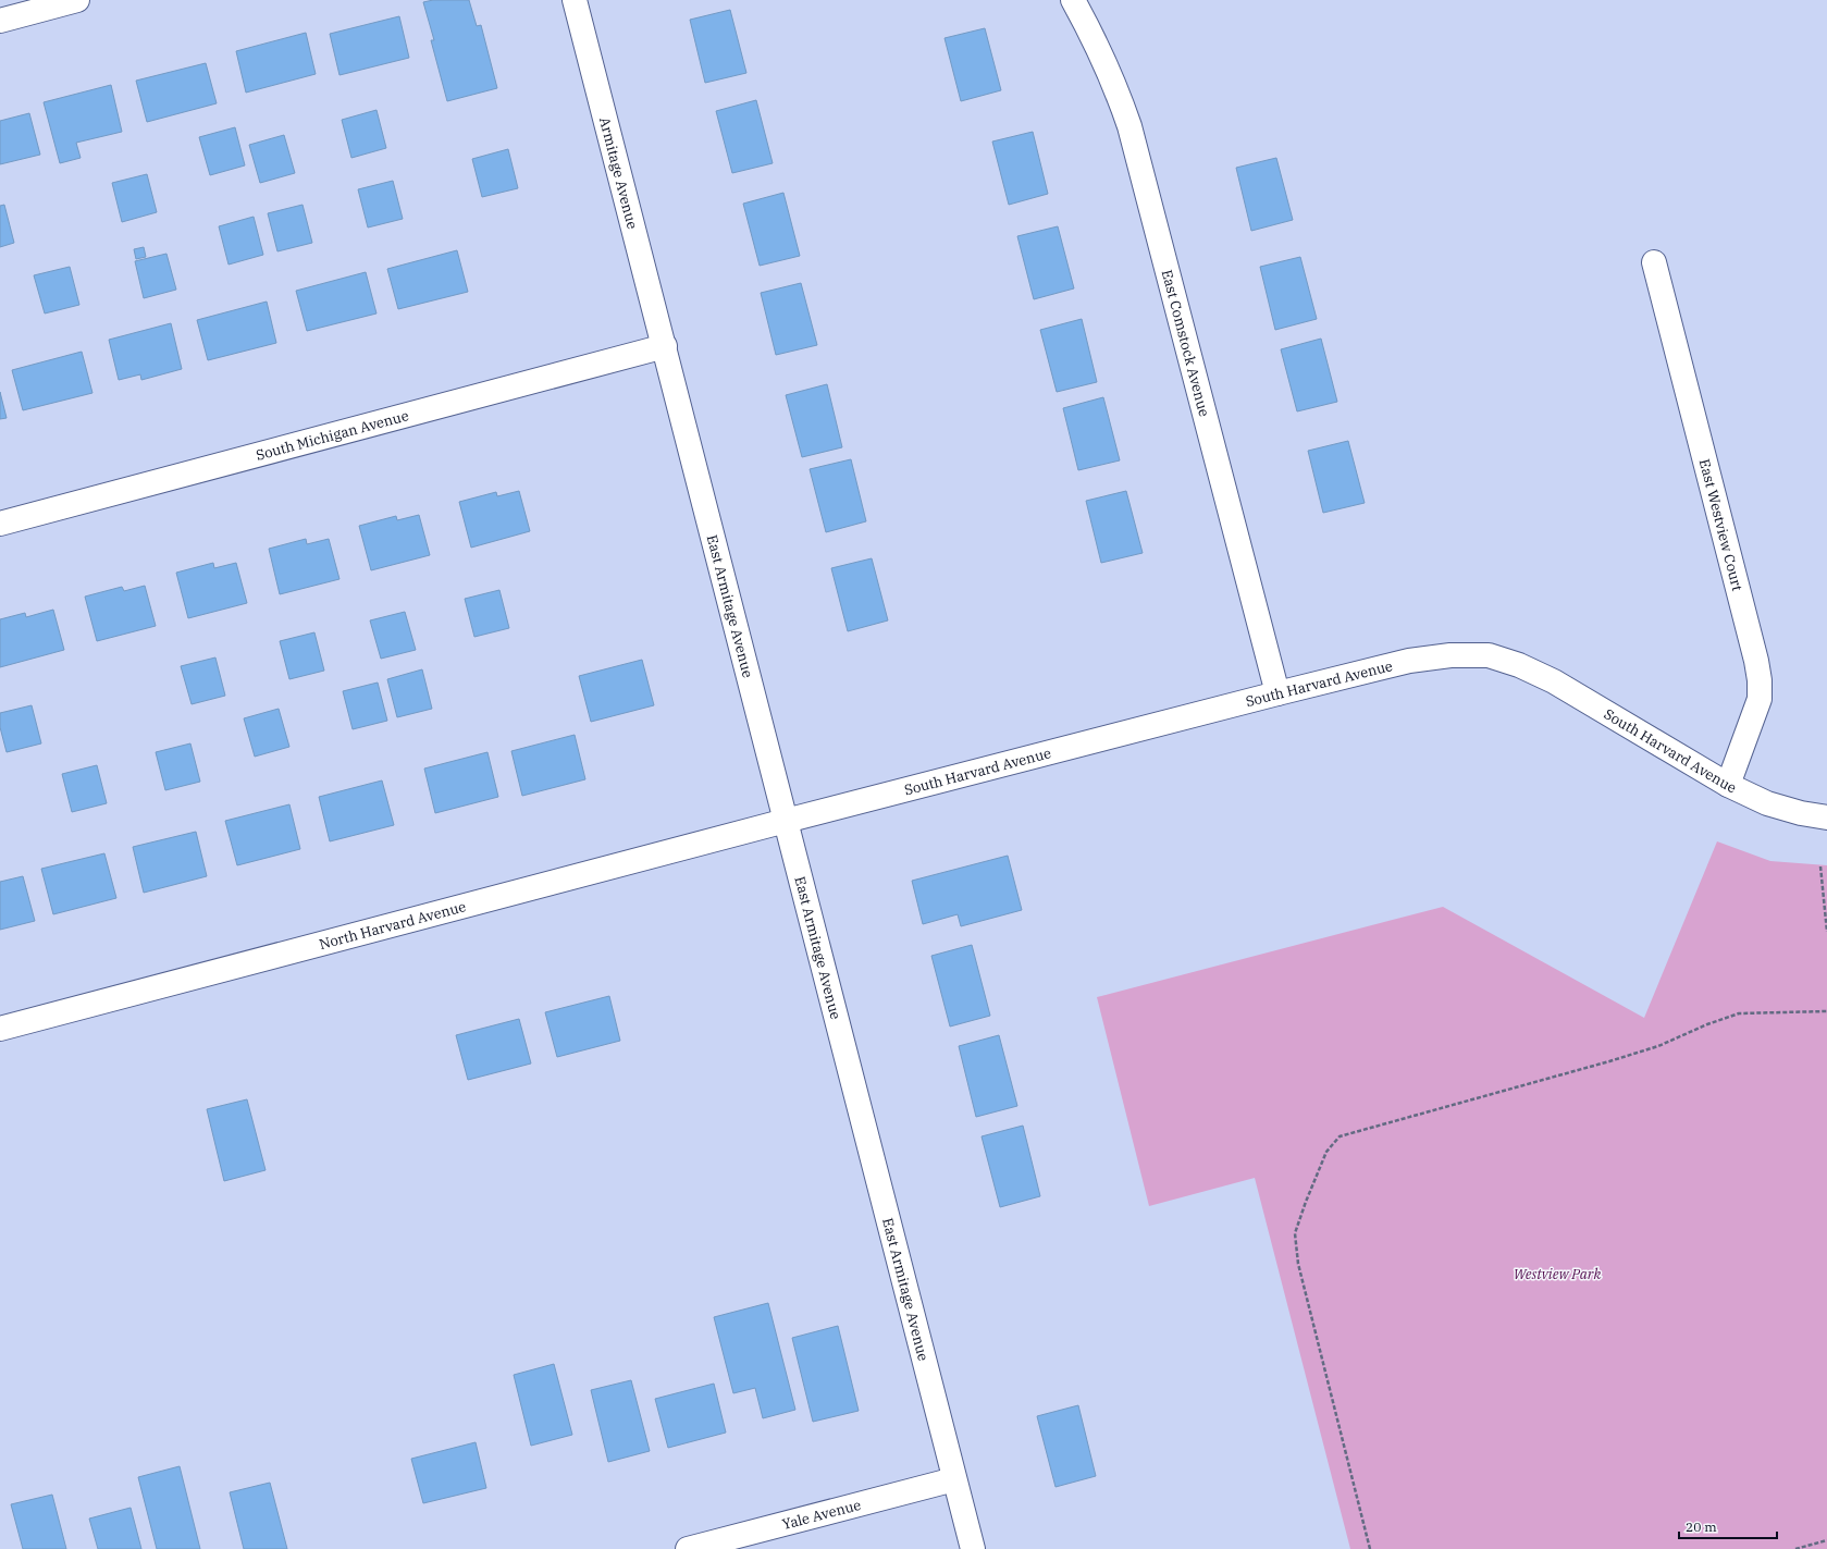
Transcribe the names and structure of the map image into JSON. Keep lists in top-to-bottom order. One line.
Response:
{"streets":{"street":["Armitage Avenue","East Comstock Avenue","South Michigan Avenue","East Westview Court","East Armitage Avenue","South Harvard Avenue","North Harvard Avenue","Yale Avenue"]},"crossings":[["Armitage Avenue","South Michigan Avenue"],["Armitage Avenue","East Armitage Avenue"],["East Comstock Avenue","South Harvard Avenue"],["South Michigan Avenue","East Armitage Avenue"],["East Westview Court","South Harvard Avenue"],["East Armitage Avenue","South Harvard Avenue"],["East Armitage Avenue","North Harvard Avenue"],["East Armitage Avenue","Yale Avenue"],["South Harvard Avenue","North Harvard Avenue"]],"parks":["Westview Park"],"scale_bar":"20 m"}
